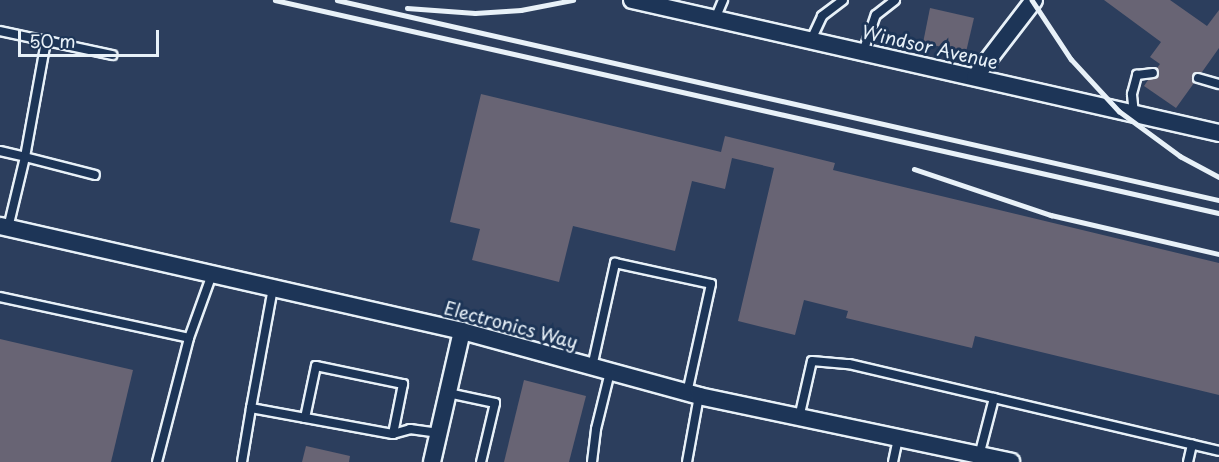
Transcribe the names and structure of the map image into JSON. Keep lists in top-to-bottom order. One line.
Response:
{"streets":{"street":["Windsor Avenue","Electronics Way"]},"scale_bar":"50 m"}
